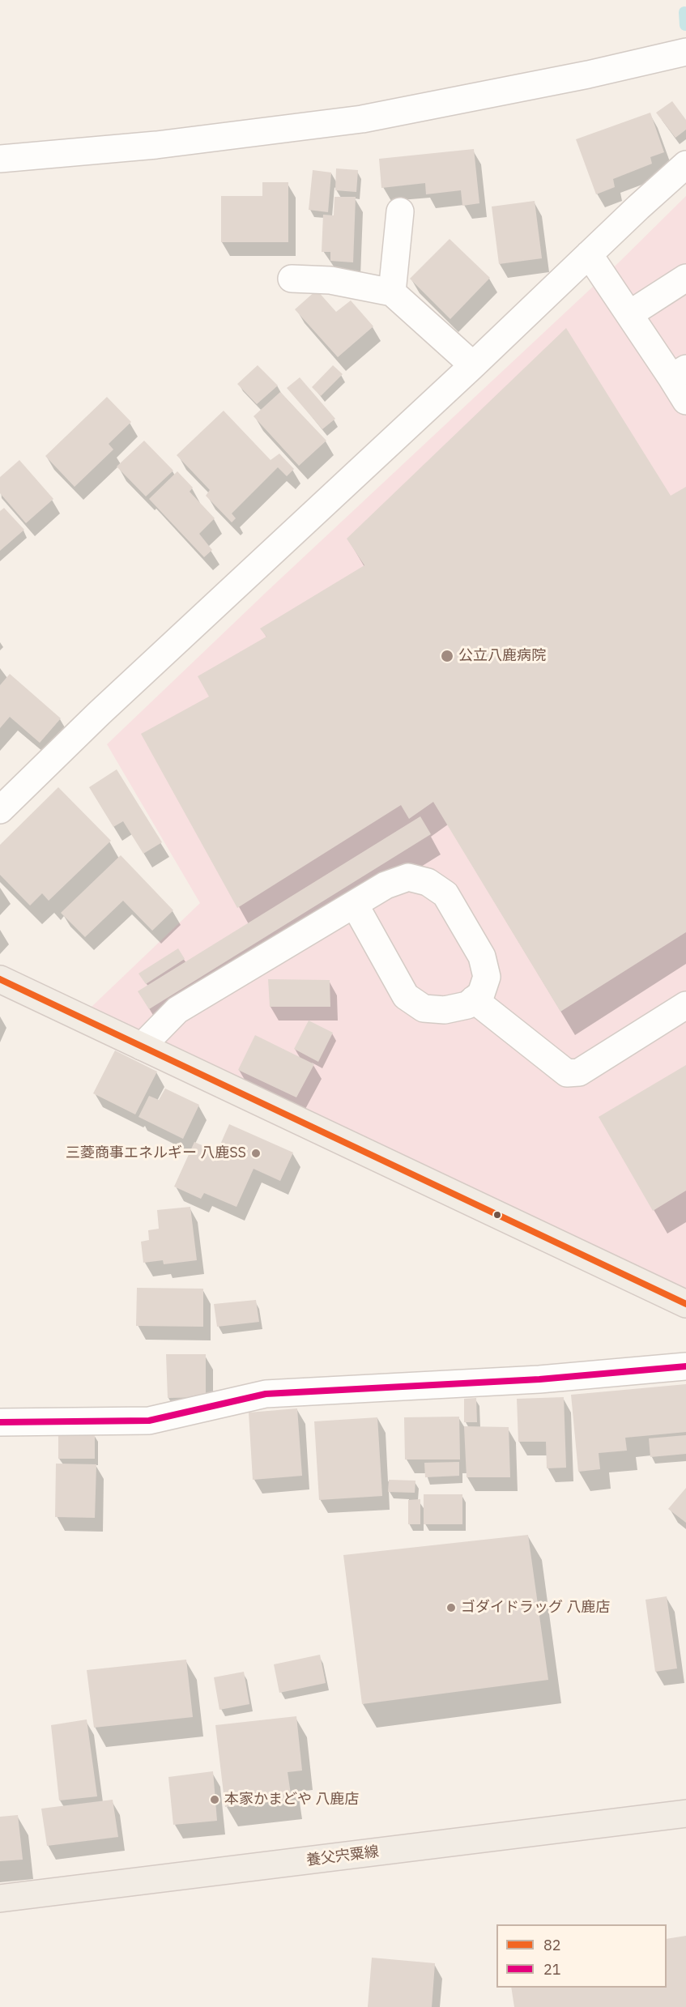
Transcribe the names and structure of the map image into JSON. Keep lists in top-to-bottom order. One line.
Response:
{"streets":{"main road":["養父宍粟線"]},"places":["公立八鹿病院","三菱商事エネルギー 八鹿SS","ゴダイドラッグ 八鹿店","本家かまどや 八鹿店"],"lines":["transit line 82","transit line 21"],"legend":["82","21"]}
